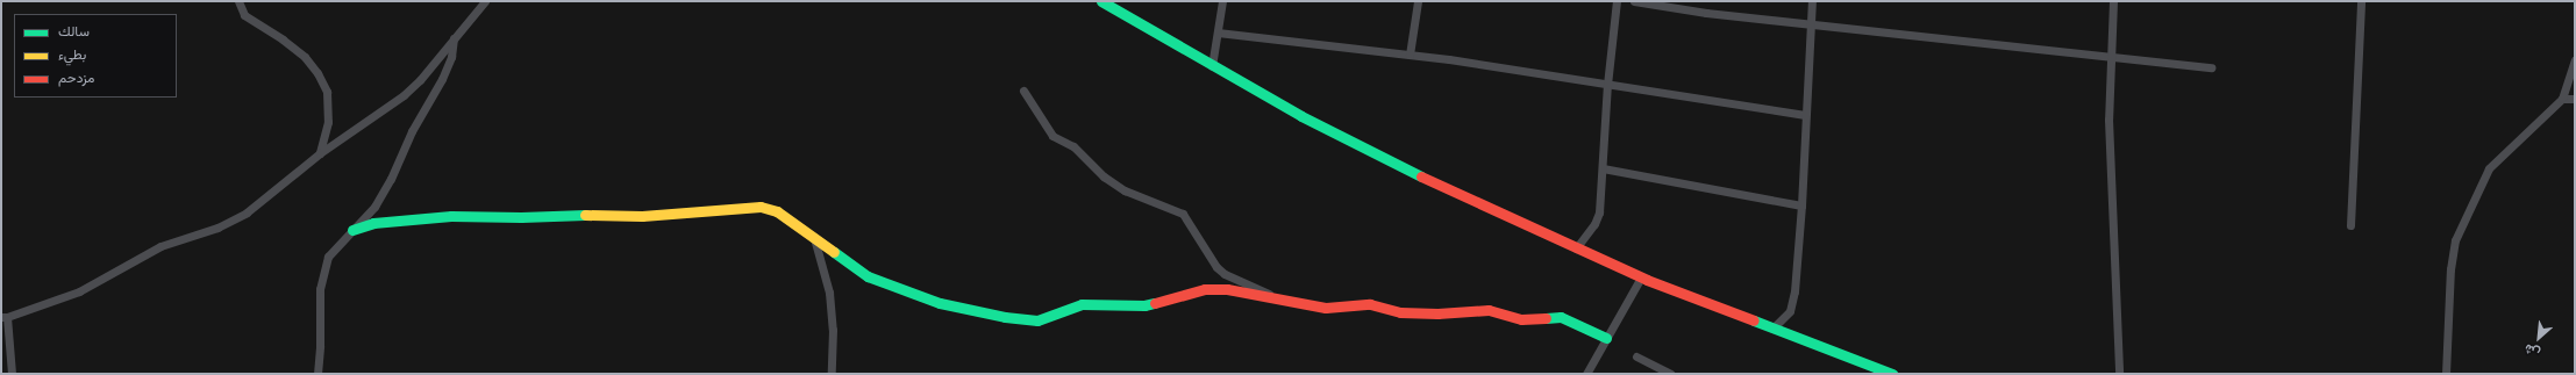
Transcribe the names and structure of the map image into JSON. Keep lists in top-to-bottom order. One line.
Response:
{"legend":["سالك","بطيء","مزدحم"],"north":"bottom left"}
